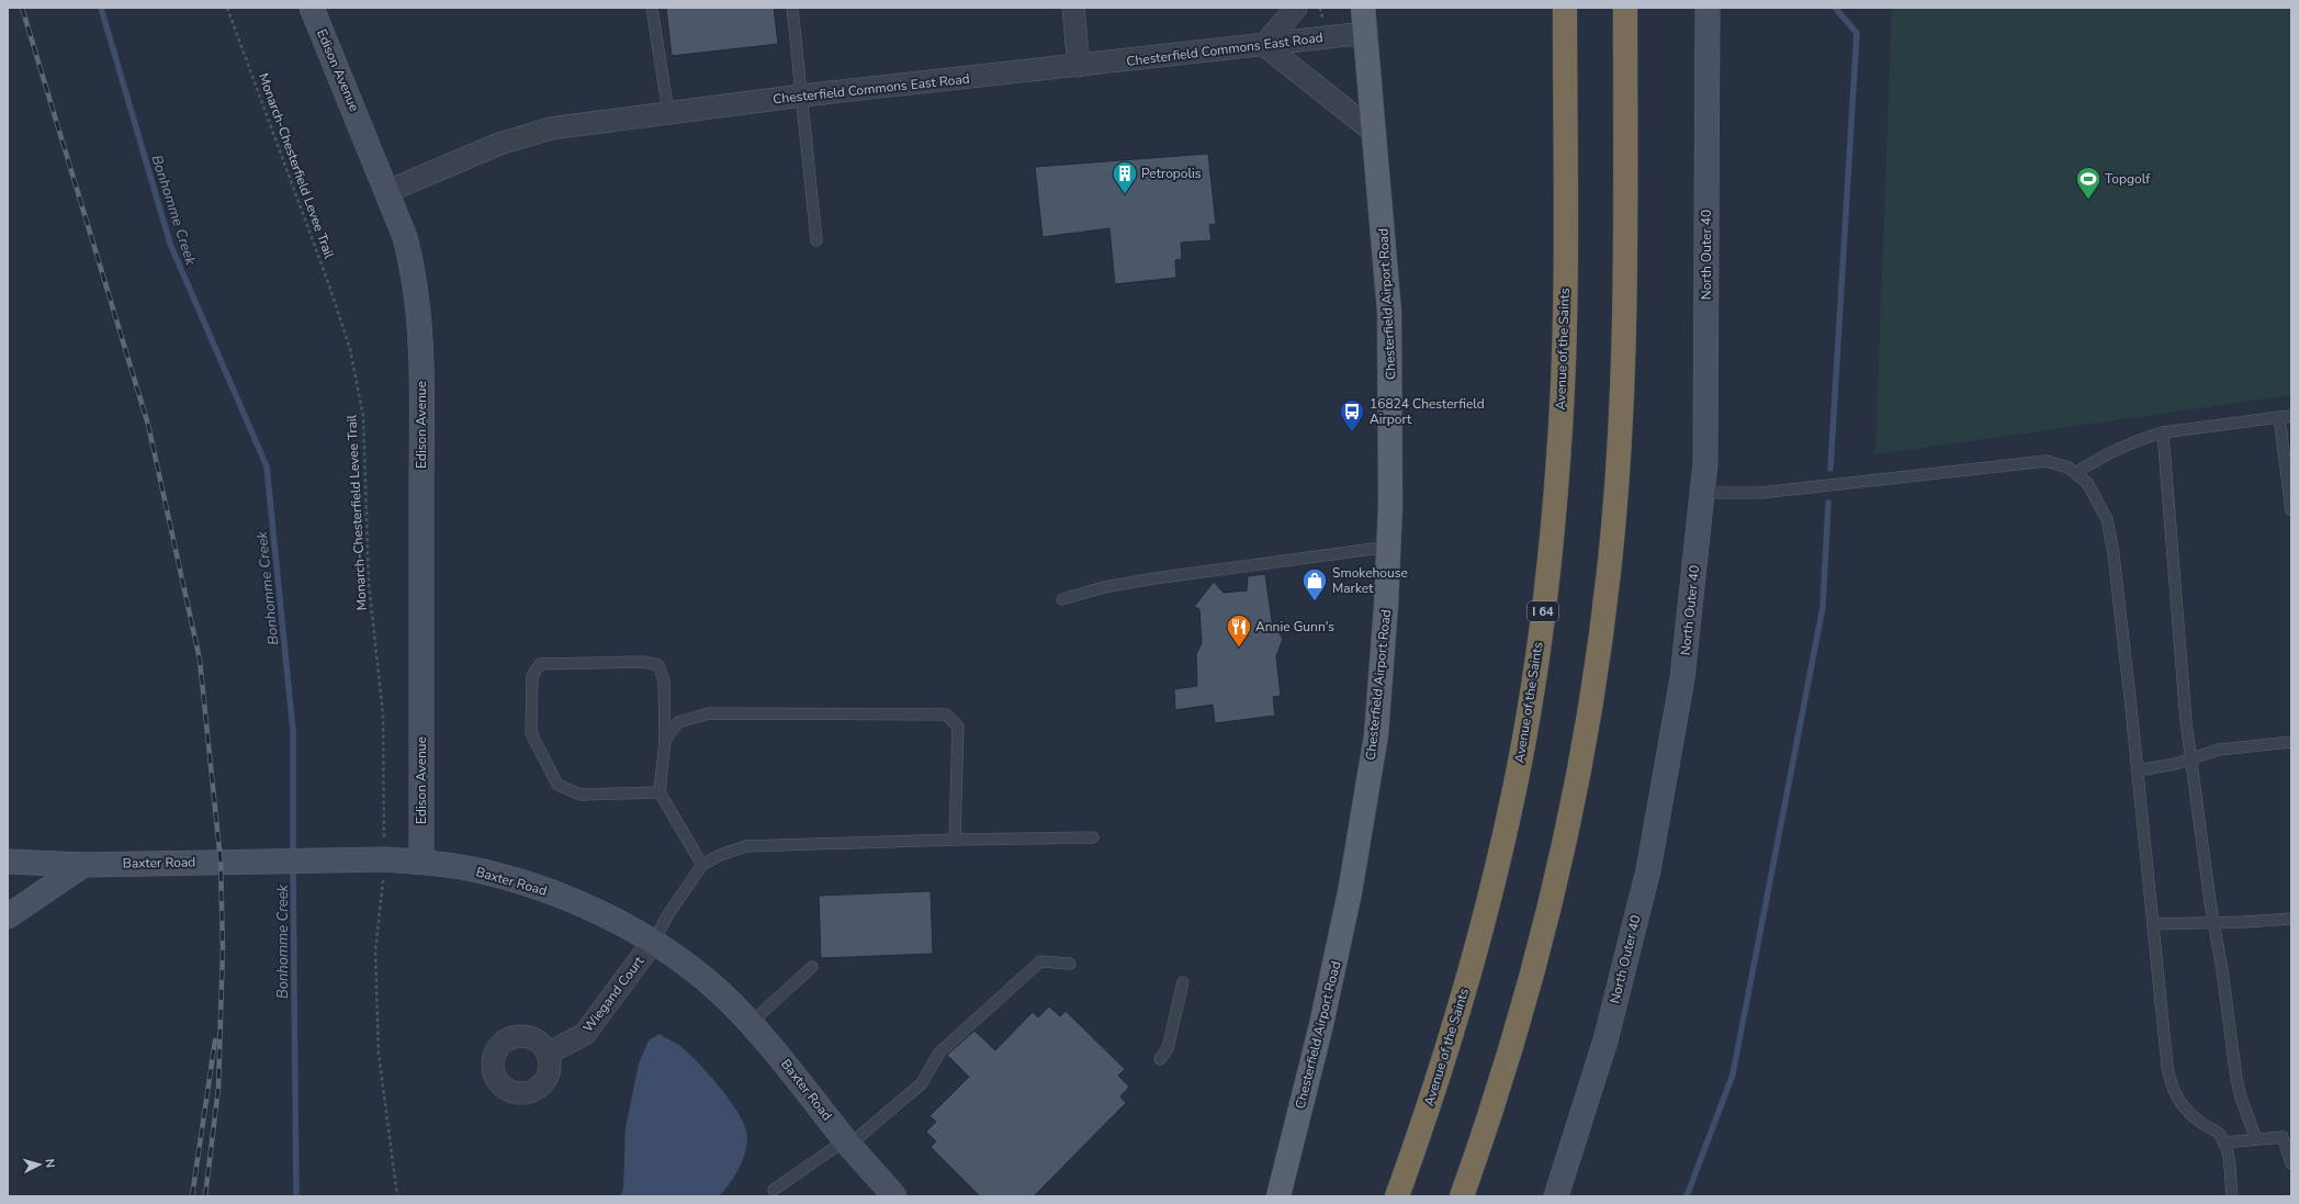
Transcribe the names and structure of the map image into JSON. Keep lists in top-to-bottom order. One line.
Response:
{"streets":{"highway":["Avenue of the Saints","I 64"],"main road":["Chesterfield Airport Road"],"street":["Chesterfield Commons East Road","Edison Avenue","North Outer 40","Baxter Road","Wiegand Court"],"path":["Monarch-Chesterfield Levee Trail"]},"crossings":[["Chesterfield Commons East Road","Edison Avenue"],["Chesterfield Commons East Road","Chesterfield Airport Road"],["Edison Avenue","Baxter Road"],["Baxter Road","Wiegand Court"]],"water":["Bonhomme Creek"],"places":{"building":["Petropolis"],"sports":["Topgolf"],"bus stop":["16824 Chesterfield Airport"],"shop":["Smokehouse Market"],"restaurant":["Annie Gunn's"]},"north":"right"}
